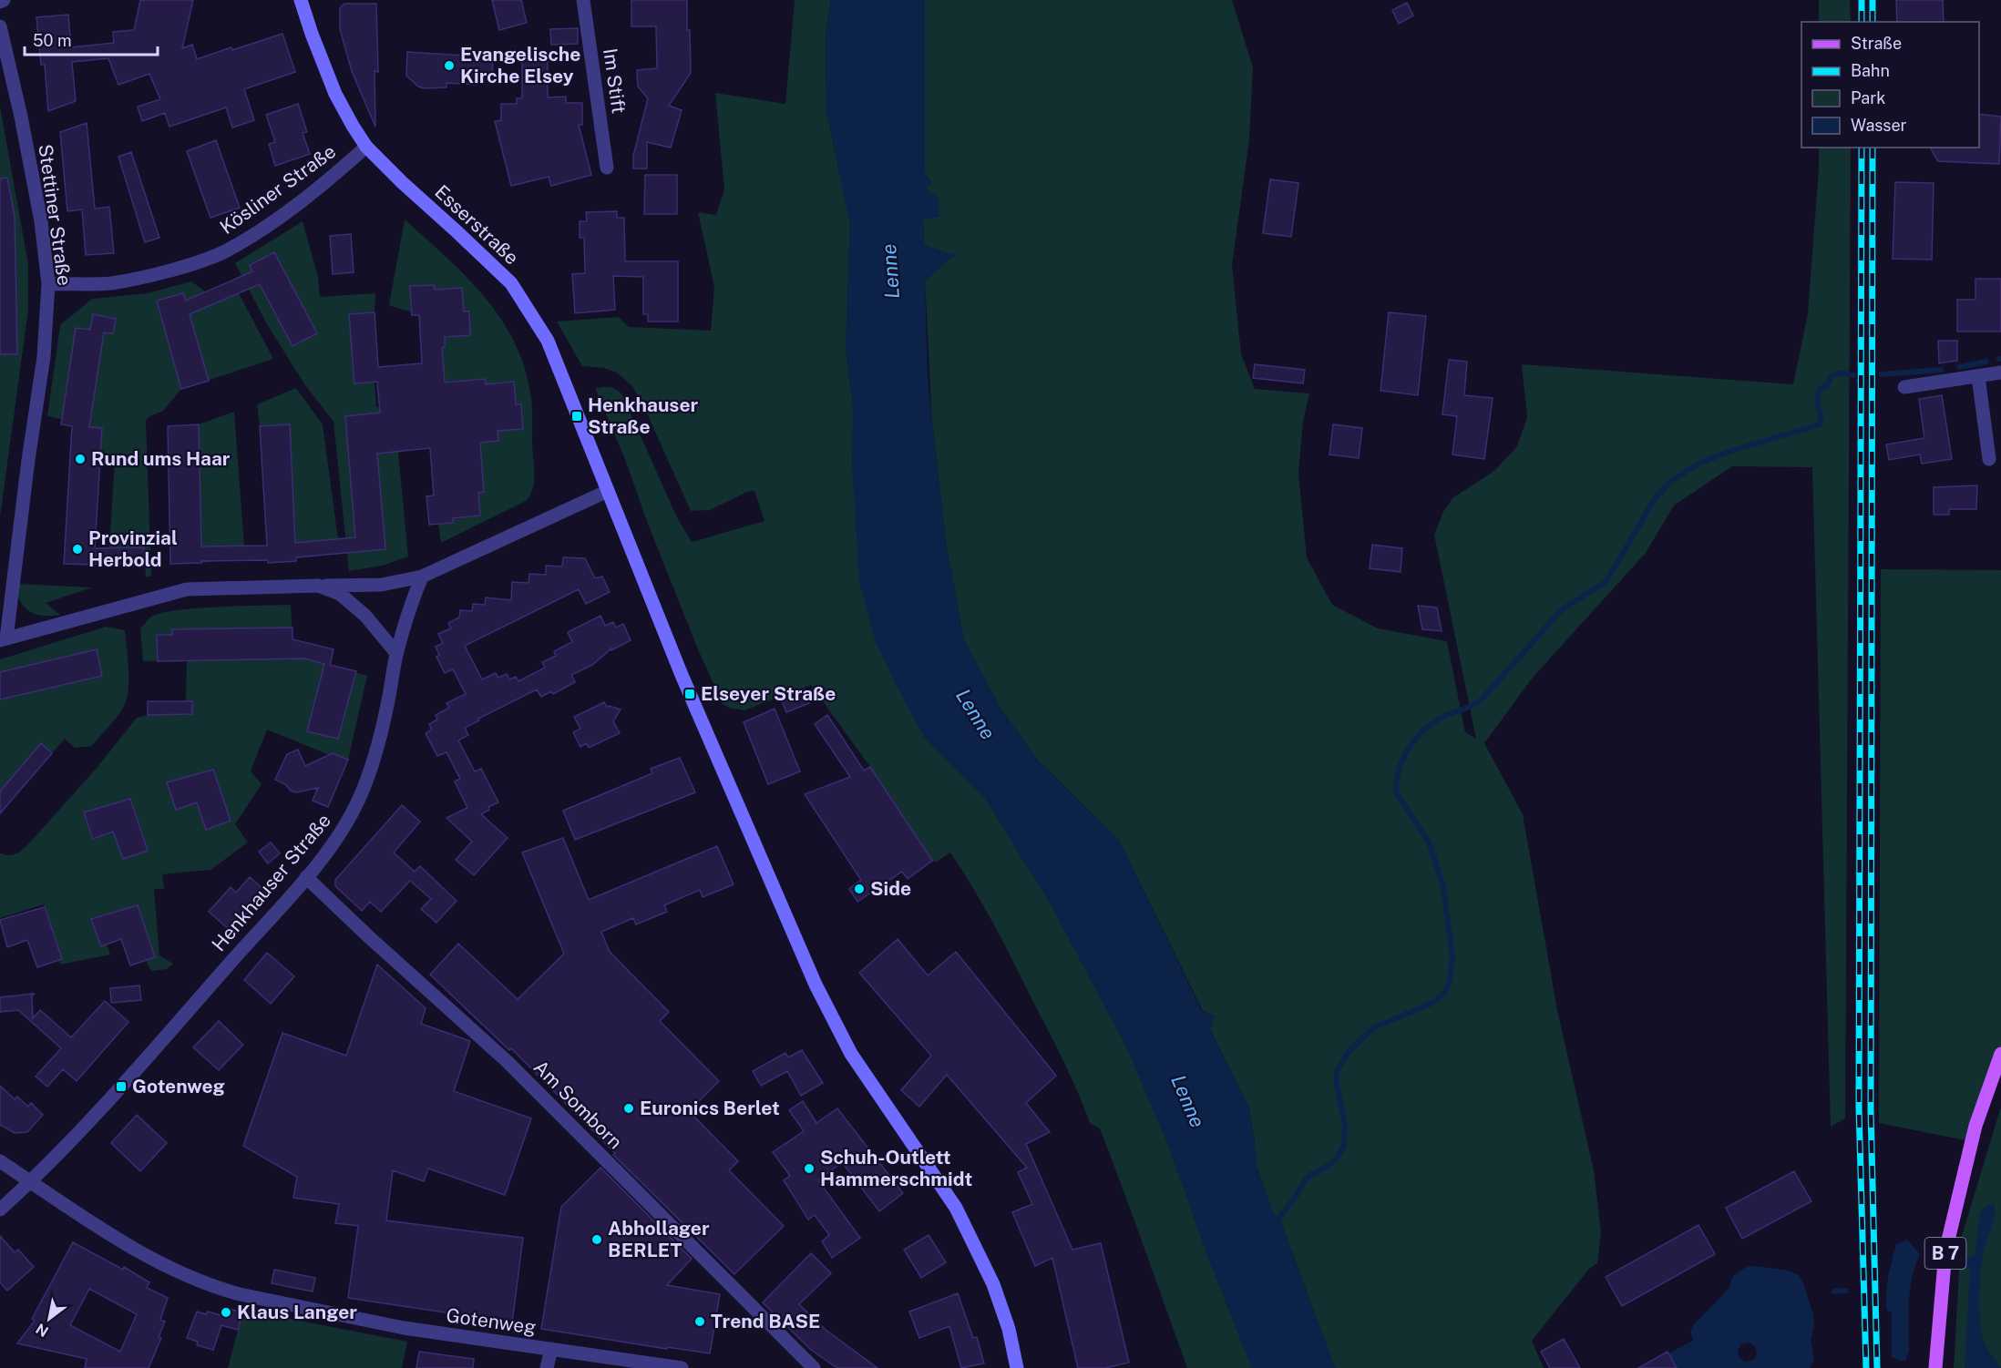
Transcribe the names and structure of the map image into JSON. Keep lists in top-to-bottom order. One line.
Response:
{"streets":{"main road":["Esserstraße","B 7"],"street":["Im Stift","Kösliner Straße","Stettiner Straße","Henkhauser Straße","Am Somborn","Gotenweg"]},"crossings":[["Kösliner Straße","Stettiner Straße"],["Kösliner Straße","Esserstraße"],["Henkhauser Straße","Am Somborn"],["Henkhauser Straße","Gotenweg"]],"water":["Lenne"],"places":{"other":["Evangelische Kirche Elsey","Rund ums Haar","Provinzial Herbold","Side","Euronics Berlet","Schuh-Outlett Hammerschmidt","Abhollager BERLET","Klaus Langer","Trend BASE"],"transit":["Henkhauser Straße","Elseyer Straße","Gotenweg"]},"legend":["Straße","Bahn","Park","Wasser"],"scale_bar":"50 m","north":"bottom left"}
